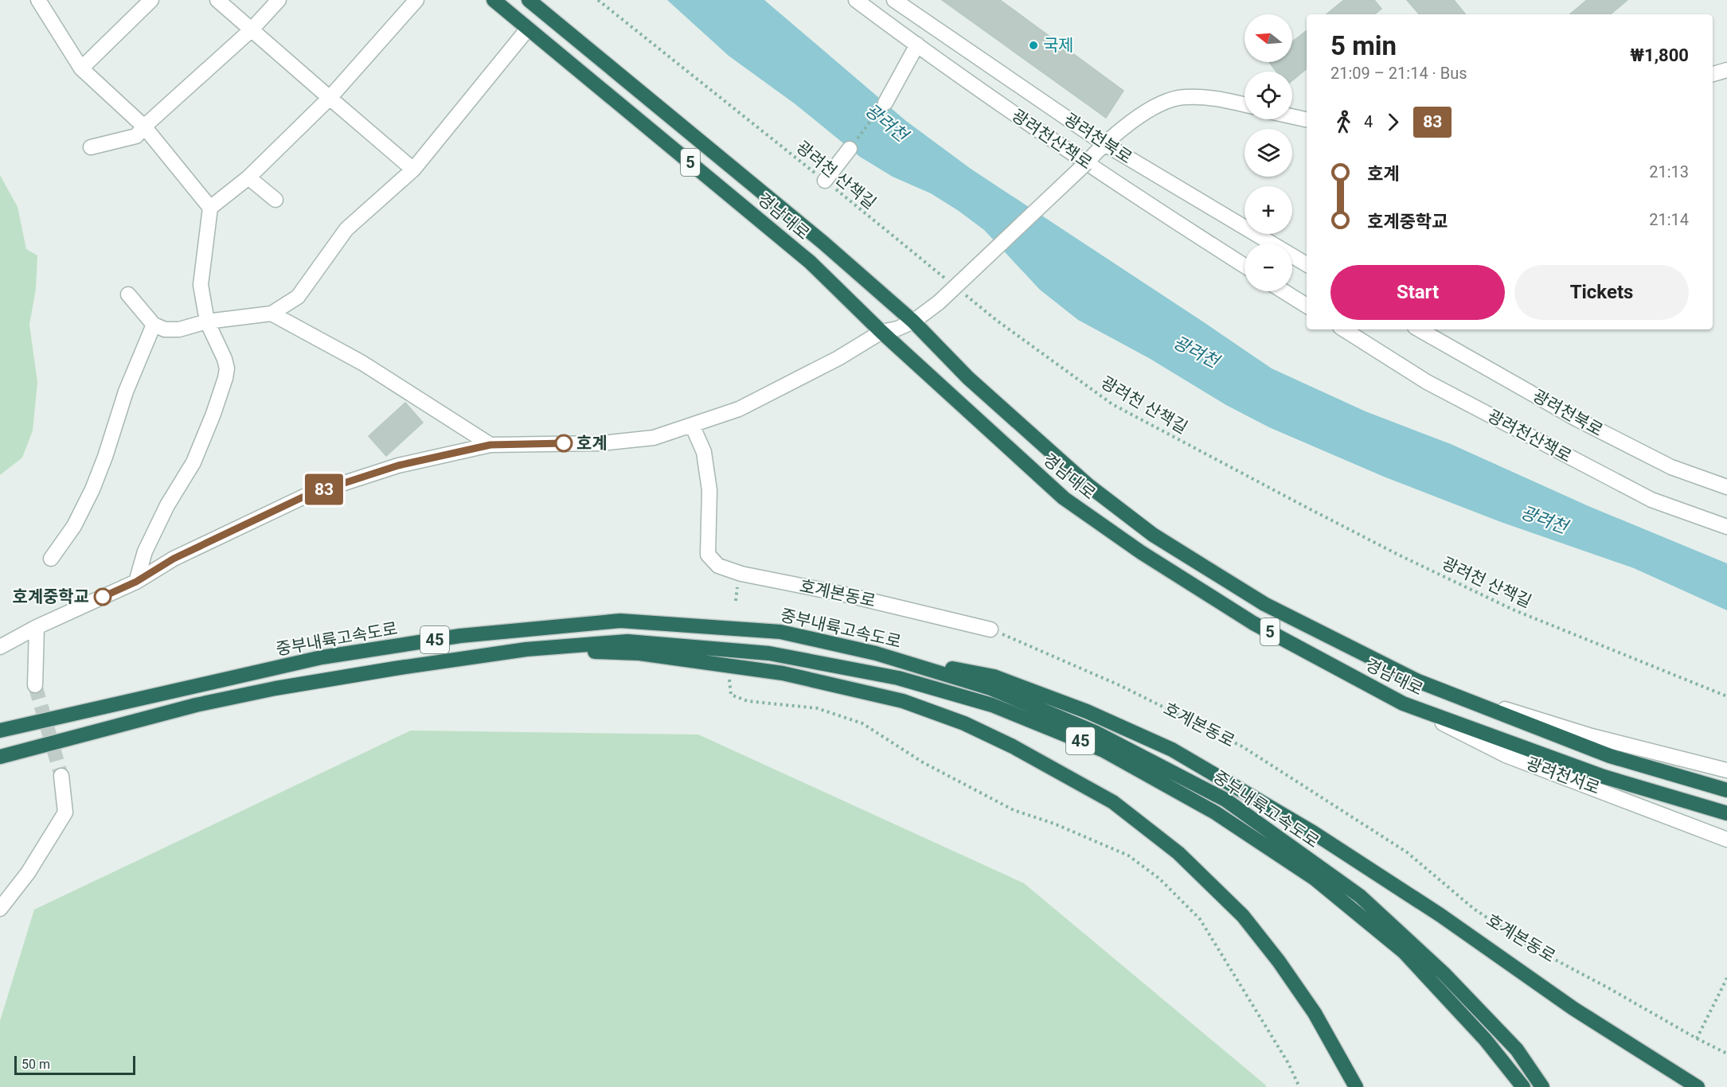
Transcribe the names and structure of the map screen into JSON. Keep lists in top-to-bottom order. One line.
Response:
{"streets":{"highway":["5","경남대로","중부내륙고속도로","45"],"street":["광려천북로","광려천산책로","호계본동로","광려천서로"],"path":["광려천 산책길"]},"crossings":[["경남대로","광려천서로"]],"water":["광려천"],"places":["국제","호계","호계중학교"],"lines":["bus line 83"],"scale_bar":"50 m","north":"left","page":{"on_map":"83","map_buttons":["+","−"],"heading":["5 min","21:09 – 21:14 · Bus","₩1,800"],"legs":["4","83"],"list":[{"name":"호계","value":"21:13"},{"name":"호계중학교","value":"21:14"}],"buttons":["Start","Tickets"],"scale":"50 m"}}
